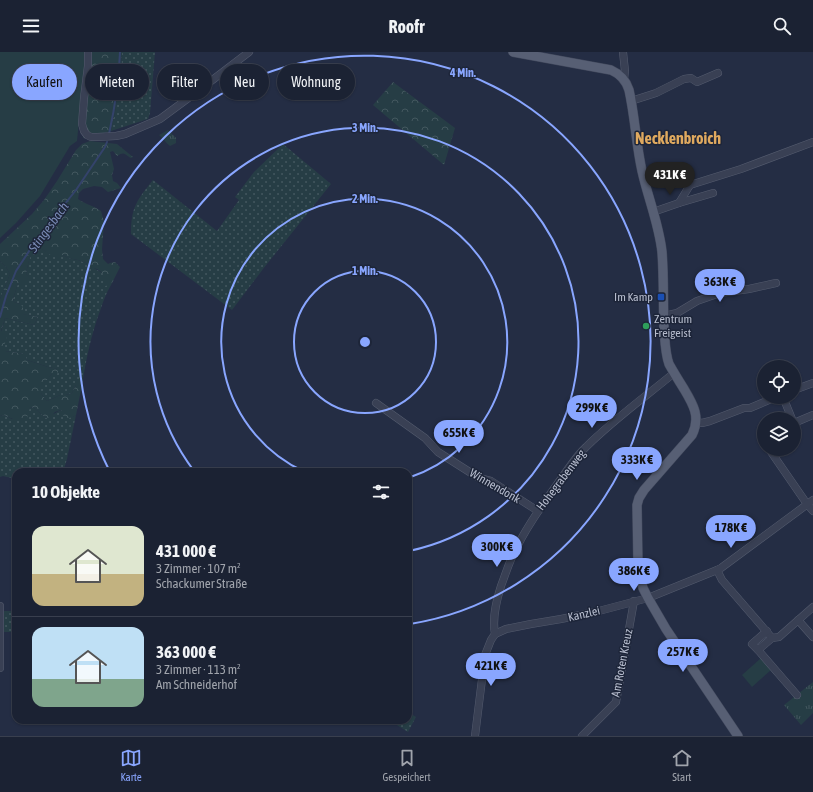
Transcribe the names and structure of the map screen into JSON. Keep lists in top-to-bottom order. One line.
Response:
{"streets":{"street":["Hohegrabenweg","Winnendonk","Kanzlei","Am Roten Kreuz"]},"crossings":[["Hohegrabenweg","Winnendonk"],["Hohegrabenweg","Kanzlei"],["Kanzlei","Am Roten Kreuz"]],"districts":["Necklenbroich"],"water":["Stingesbach"],"places":{"transit":["Im Kamp"],"other":["Zentrum Freigeist"]},"page":{"header":"Roofr","chip":["Kaufen","Mieten","Filter","Neu","Wohnung"],"price":["431K €","363K €","299K €","655K €","333K €","178K €","300K €","386K €","257K €","421K €"],"heading":"10 Objekte","list":[{"name":"431 000 €","note":"3 Zimmer · 107 m² · Schackumer Straße"},{"name":"363 000 €","note":"3 Zimmer · 113 m² · Am Schneiderhof"}],"tabs":["Karte","Gespeichert","Start"]},"rings":["4 Min.","3 Min.","2 Min.","1 Min."]}
